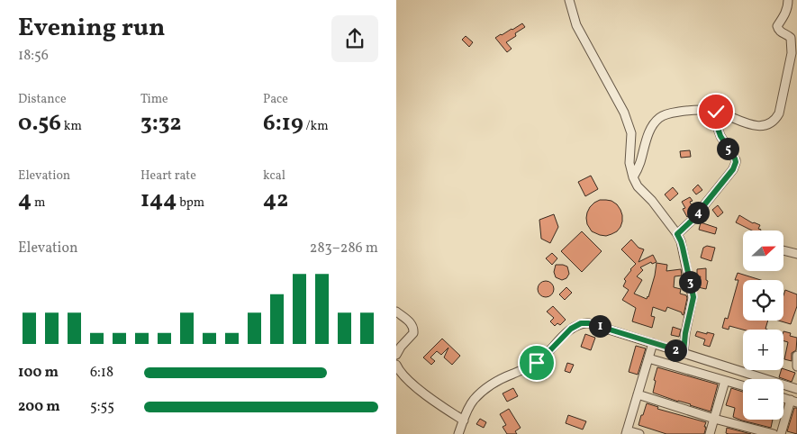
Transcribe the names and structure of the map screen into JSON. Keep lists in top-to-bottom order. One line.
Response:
{"north":"right","page":{"heading":["Evening run","18:56"],"stats":[["Distance","0.56 km"],["Time","3:32"],["Pace","6:19 /km"],["Elevation","4 m"],["Heart rate","144 bpm"],["kcal","42"]],"pins":["5","4","3","1","2"],"chart":["Elevation","283–286 m"],"map_buttons":["+","−"],"list":[{"name":"100 m","note":"6:18"},{"name":"200 m","note":"5:55"}]}}
